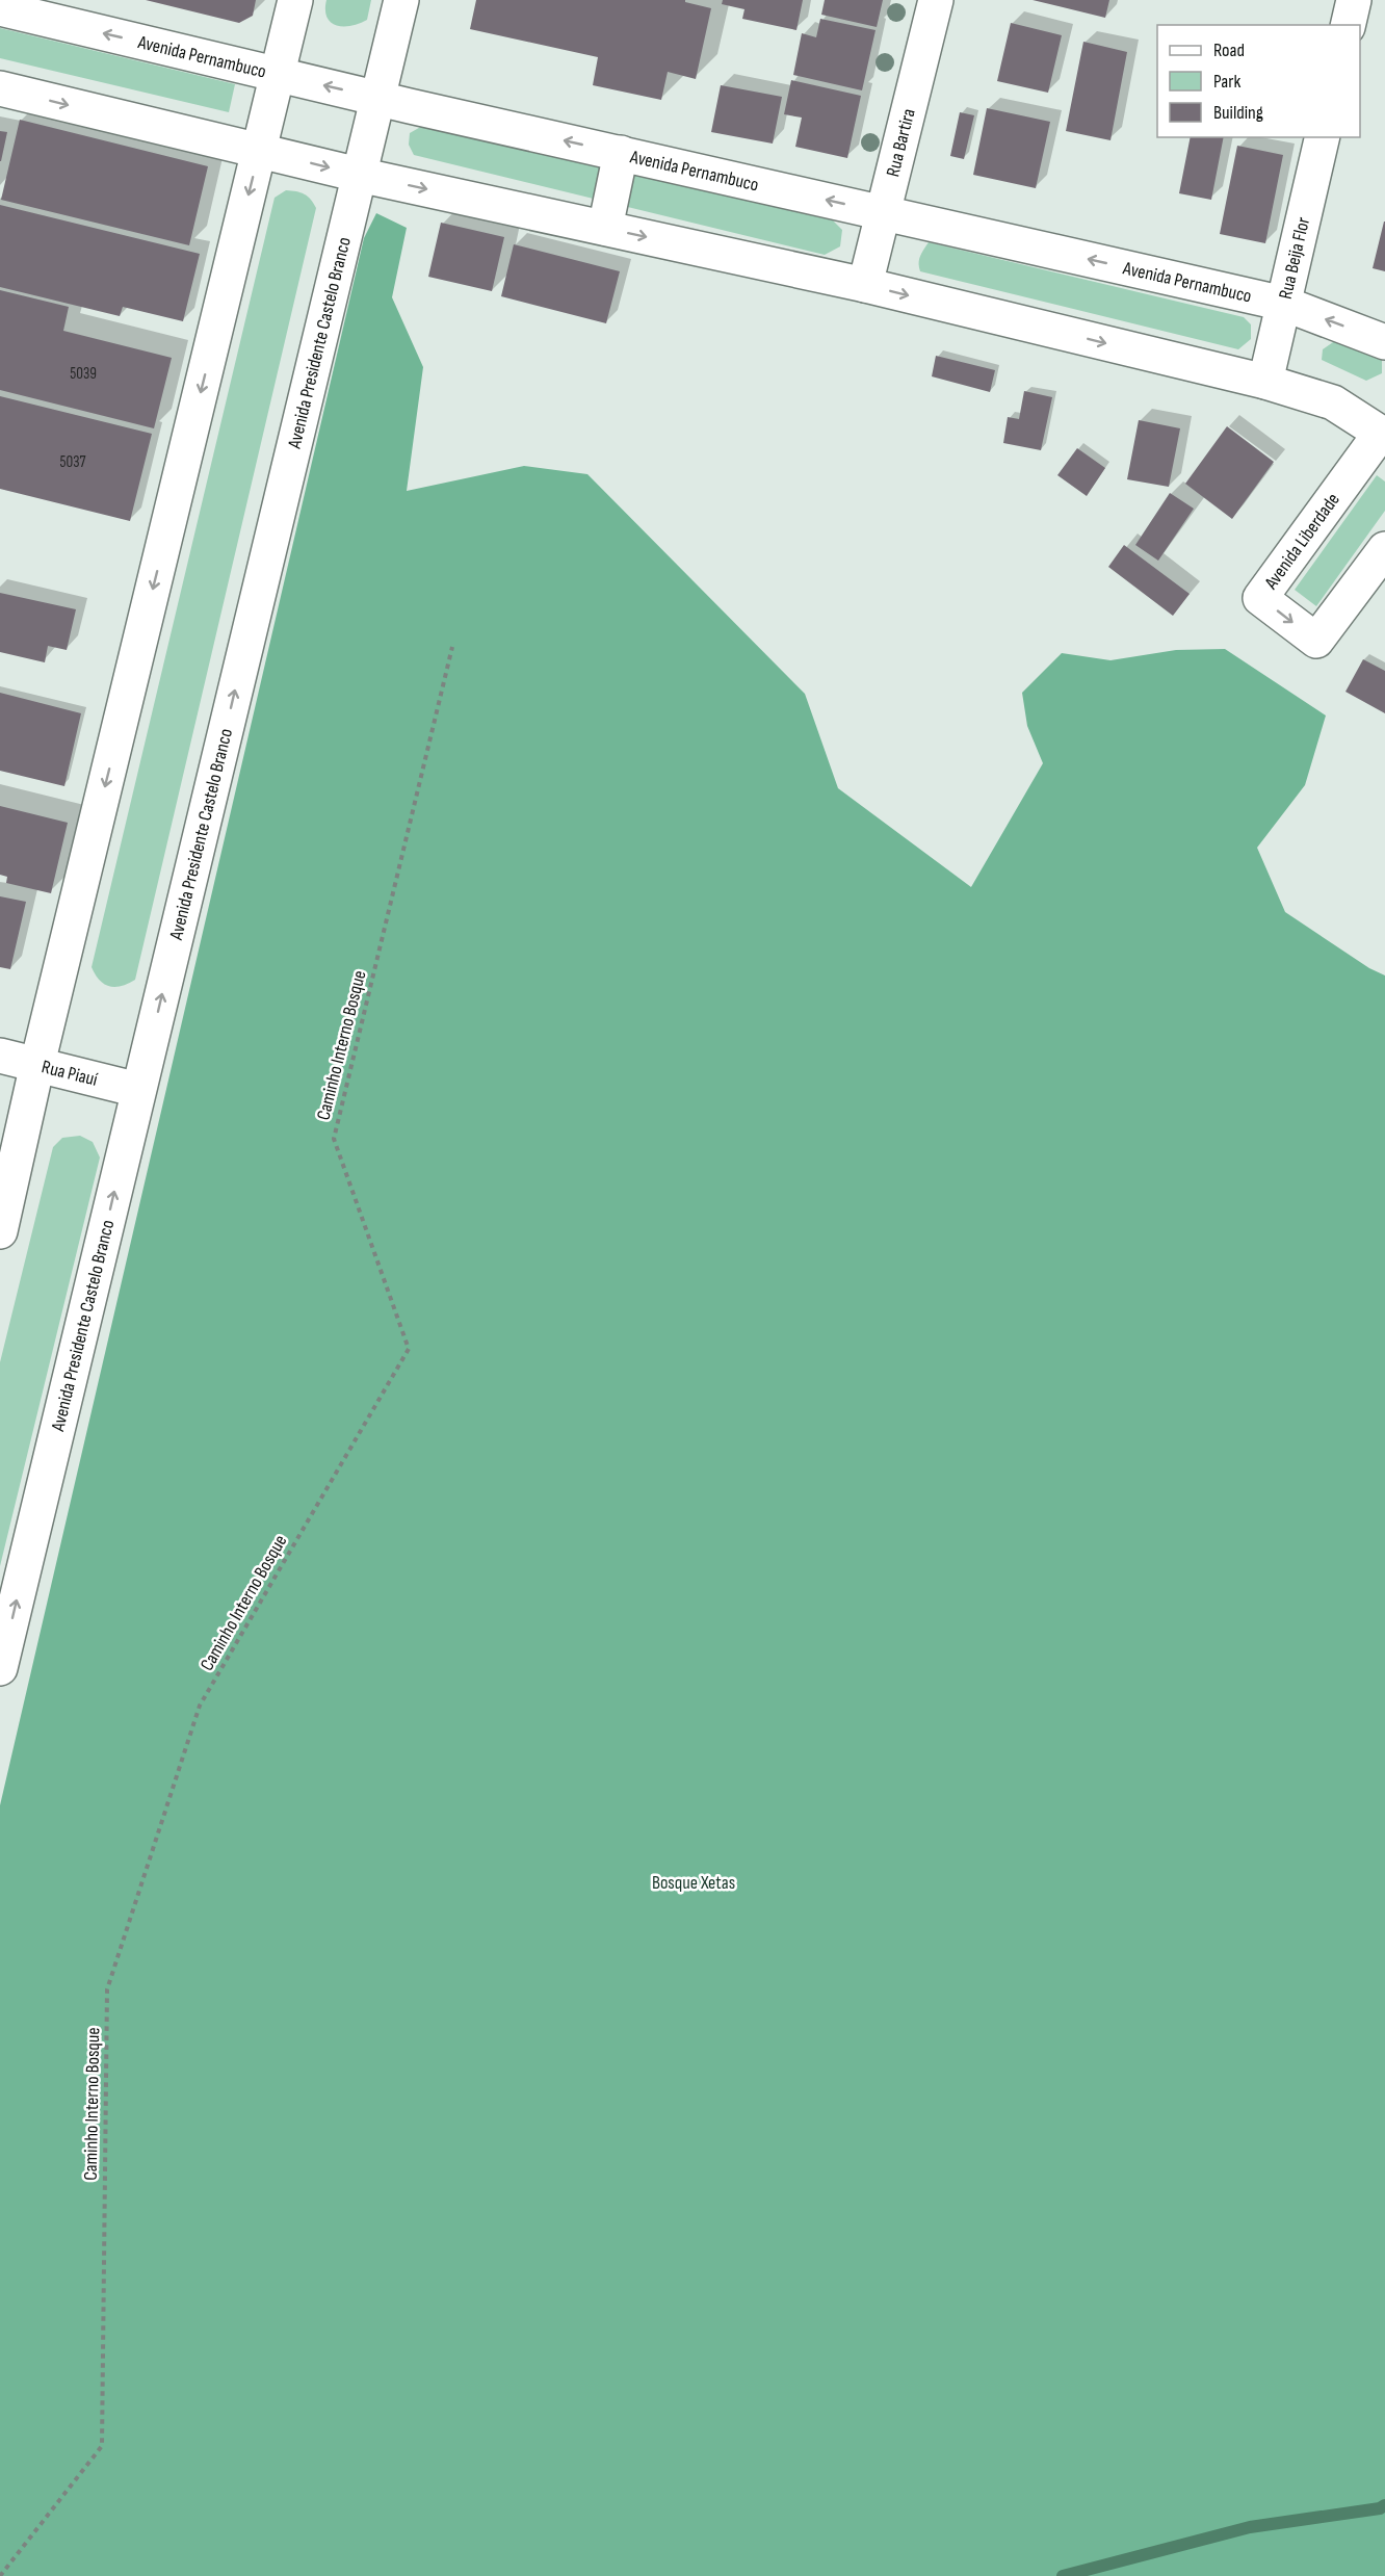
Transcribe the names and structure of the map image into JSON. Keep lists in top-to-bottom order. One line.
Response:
{"streets":{"street":["Avenida Pernambuco","Rua Bartira","Rua Beija Flor","Avenida Presidente Castelo Branco","Avenida Liberdade","Rua Piauí"],"path":["Caminho Interno Bosque"]},"crossings":[["Avenida Pernambuco","Rua Bartira"],["Avenida Pernambuco","Rua Beija Flor"],["Avenida Pernambuco","Avenida Presidente Castelo Branco"],["Avenida Presidente Castelo Branco","Rua Piauí"]],"parks":["Bosque Xetas"],"house_numbers":["5039","5037"],"legend":["Road","Park","Building"]}
